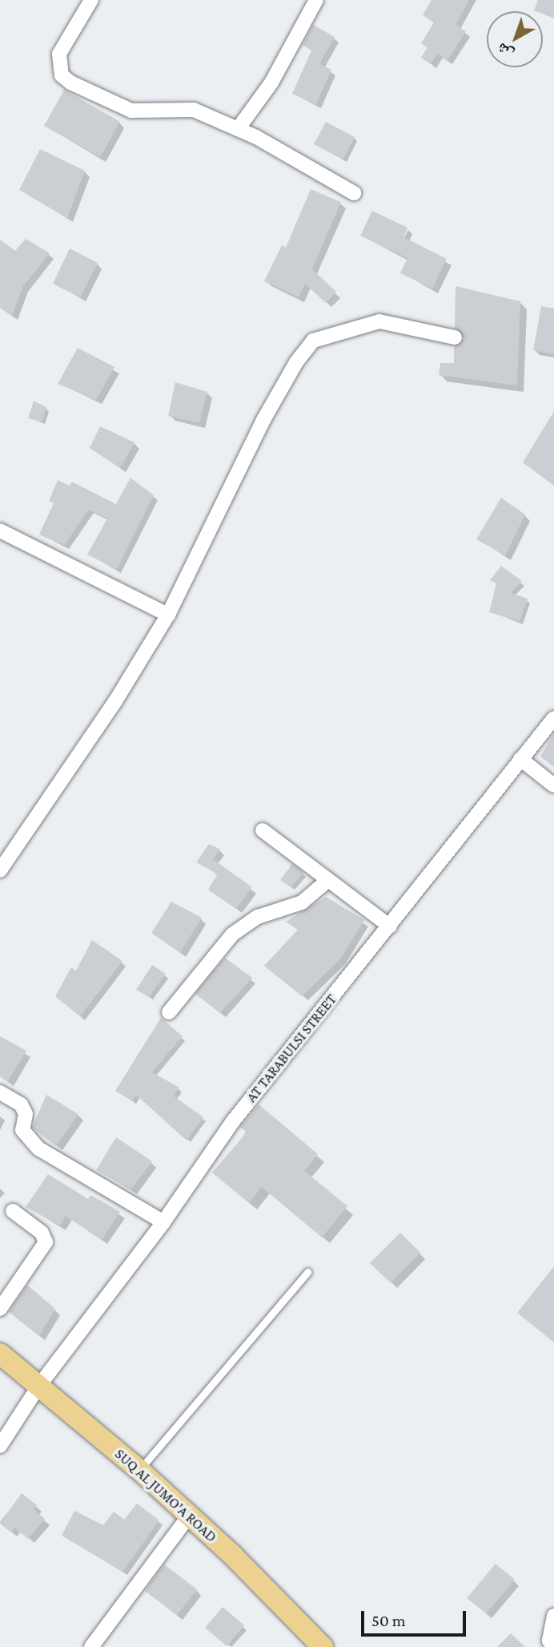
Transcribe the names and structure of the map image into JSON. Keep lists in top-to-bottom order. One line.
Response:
{"streets":{"main road":["SUQ AL JUMO’A ROAD"],"street":["AT TARABULSI STREET"]},"crossings":[["AT TARABULSI STREET","SUQ AL JUMO’A ROAD"]],"scale_bar":"50 m","north":"bottom left"}
